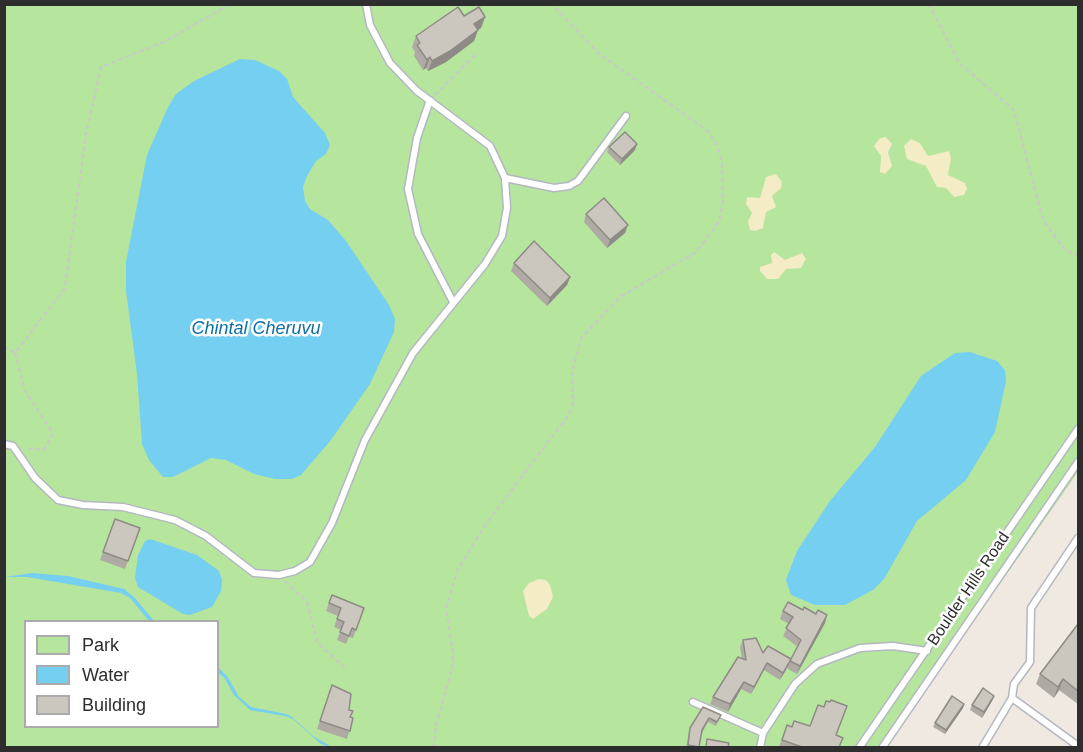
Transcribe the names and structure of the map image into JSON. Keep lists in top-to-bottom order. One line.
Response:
{"streets":{"lane":["Boulder Hills Road"]},"water":["Chintal Cheruvu"],"legend":["Park","Water","Building"]}
